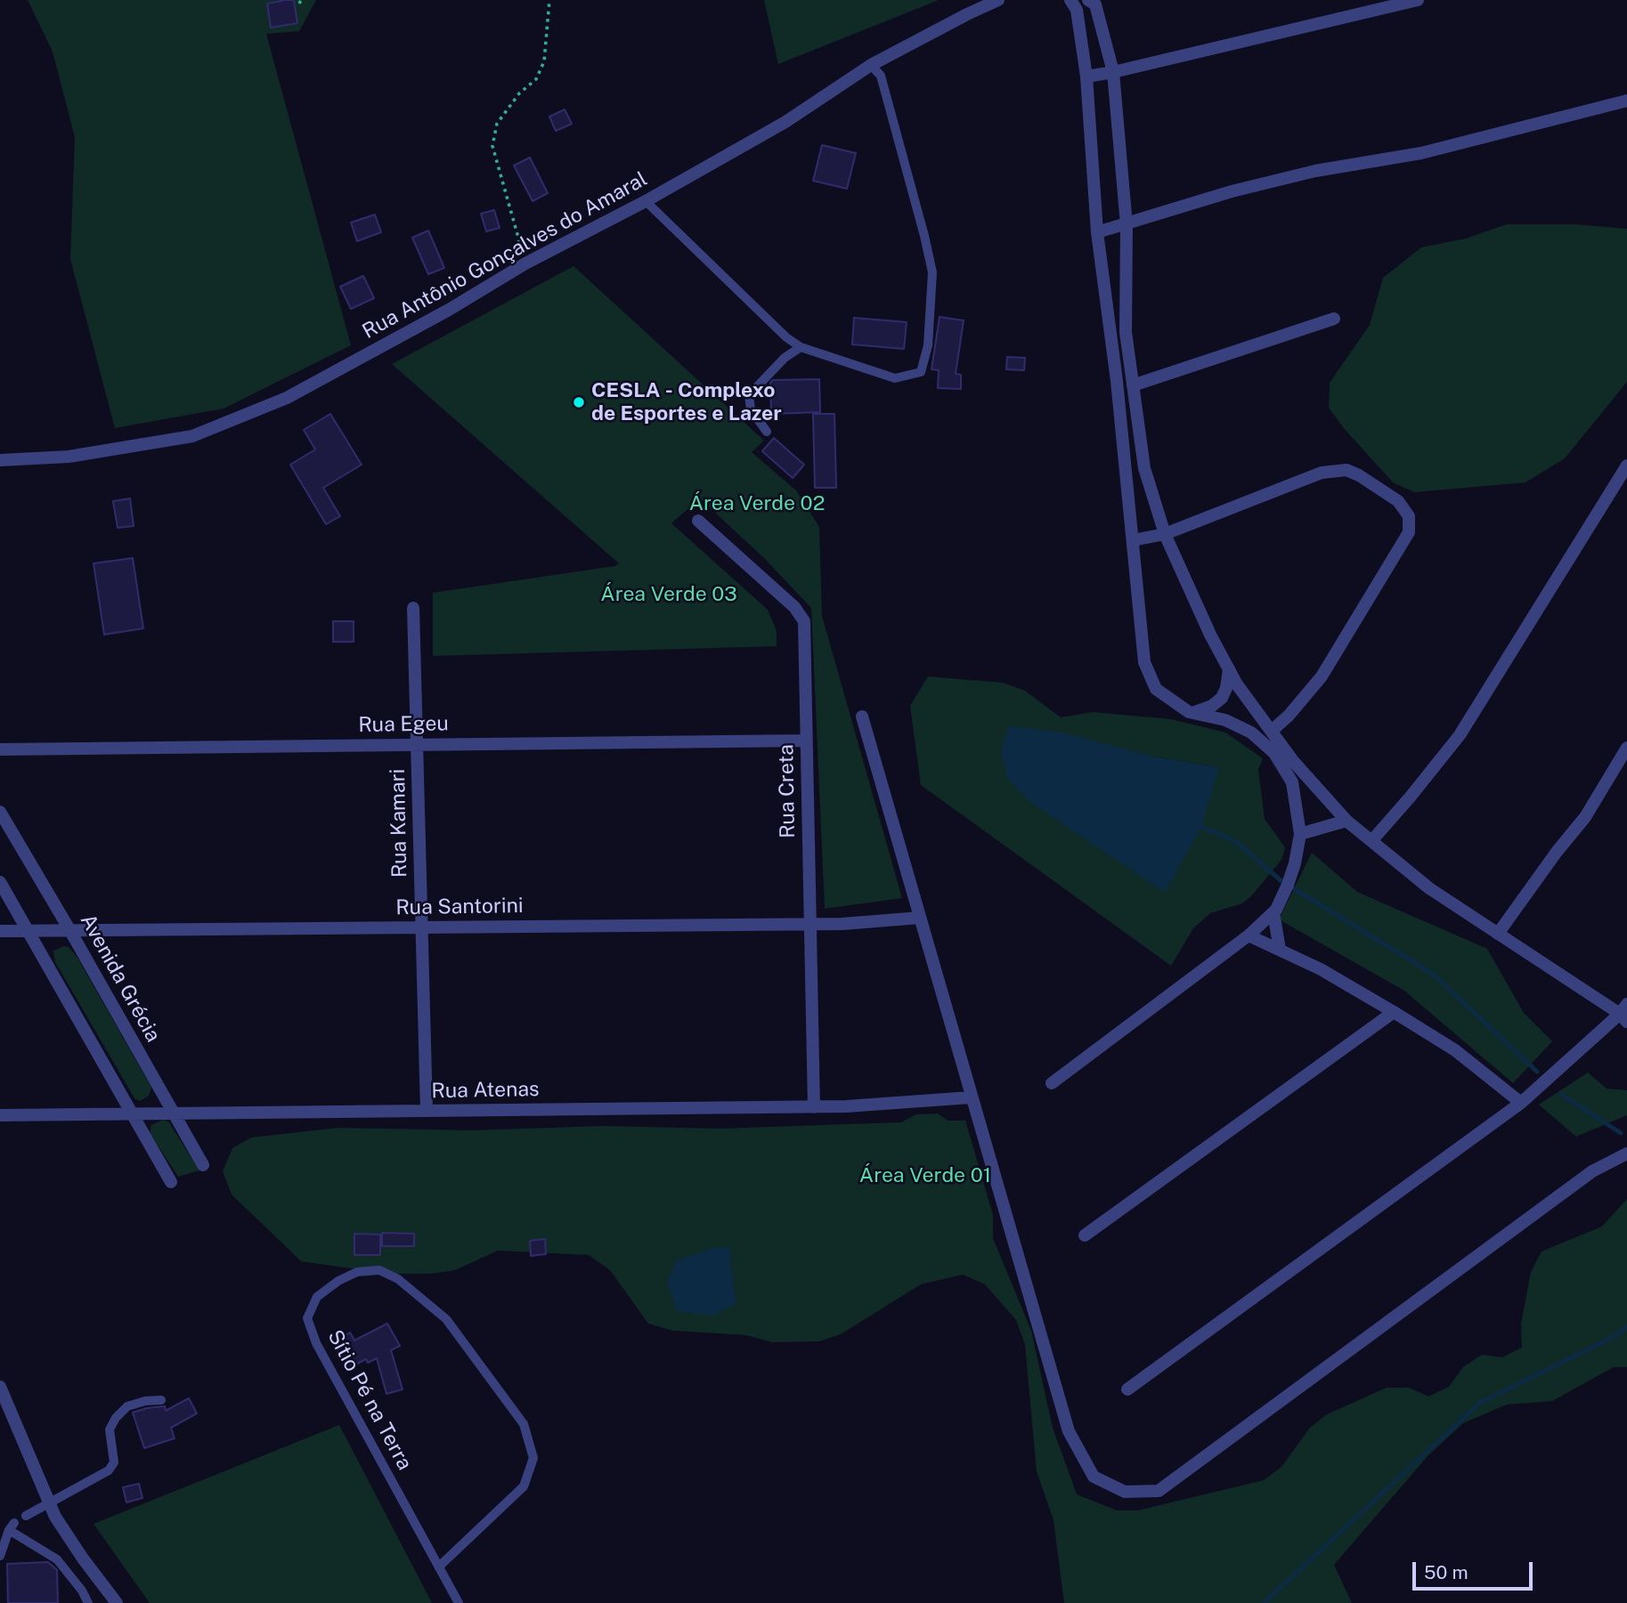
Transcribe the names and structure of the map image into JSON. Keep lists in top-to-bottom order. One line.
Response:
{"streets":{"street":["Rua Antônio Gonçalves do Amaral","Rua Egeu","Rua Creta","Rua Kamari","Rua Santorini","Avenida Grécia","Rua Atenas"],"lane":["Sítio Pé na Terra"]},"crossings":[["Rua Egeu","Rua Creta"],["Rua Egeu","Rua Kamari"],["Rua Creta","Rua Santorini"],["Rua Creta","Rua Atenas"],["Rua Kamari","Rua Santorini"],["Rua Kamari","Rua Atenas"],["Rua Santorini","Avenida Grécia"],["Avenida Grécia","Rua Atenas"]],"parks":["Área Verde 02","Área Verde 03","Área Verde 01"],"places":["CESLA - Complexo de Esportes e Lazer"],"scale_bar":"50 m"}
